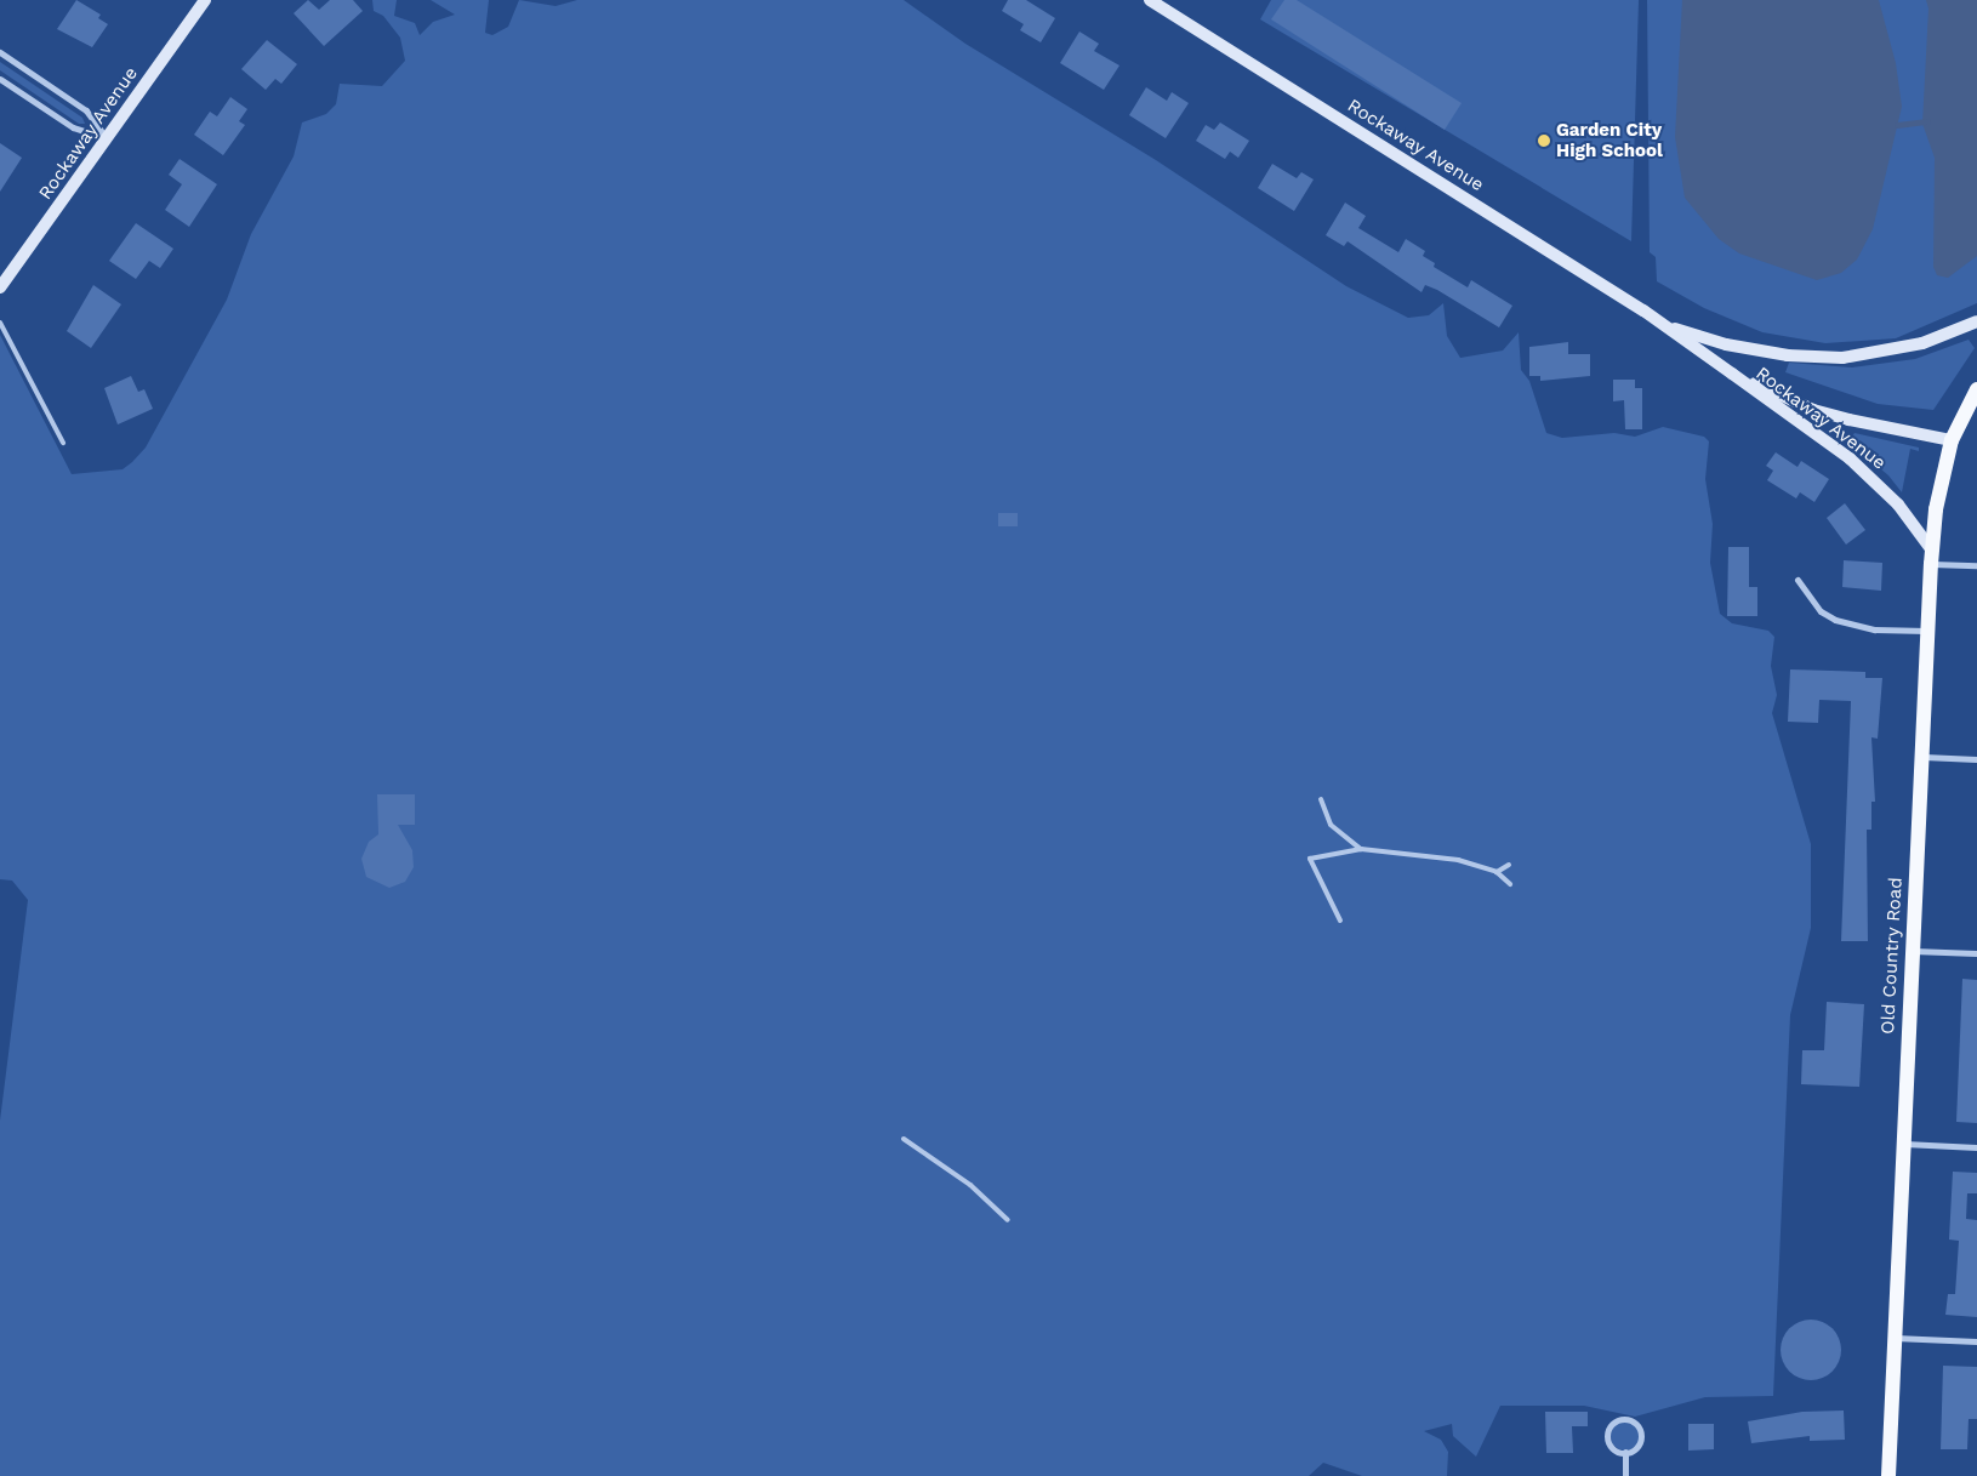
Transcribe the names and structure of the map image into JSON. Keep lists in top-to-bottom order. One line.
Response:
{"streets":{"main road":["Rockaway Avenue","Old Country Road"]},"crossings":[["Rockaway Avenue","Old Country Road"]],"places":["Garden City High School"]}
